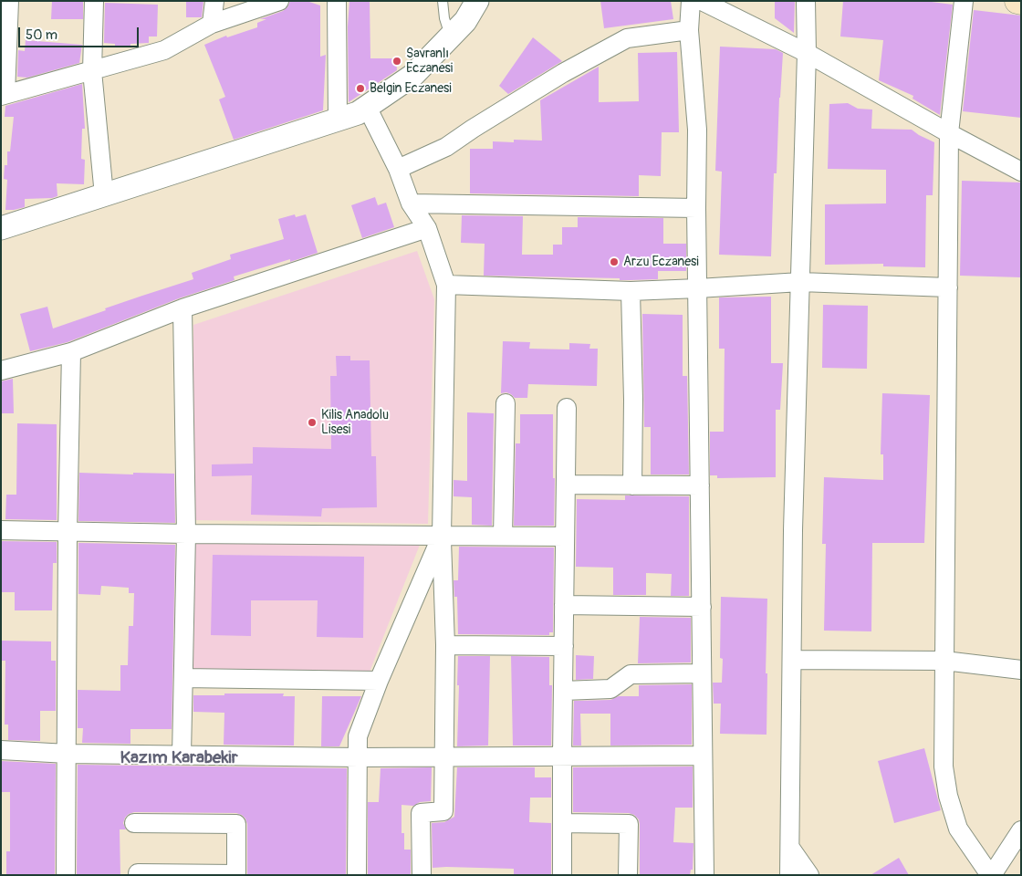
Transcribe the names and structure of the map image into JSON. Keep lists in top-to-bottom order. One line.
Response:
{"districts":["Kazım Karabekir"],"places":["Savranlı Eczanesi","Belgin Eczanesi","Arzu Eczanesi","Kilis Anadolu Lisesi"],"scale_bar":"50 m"}
